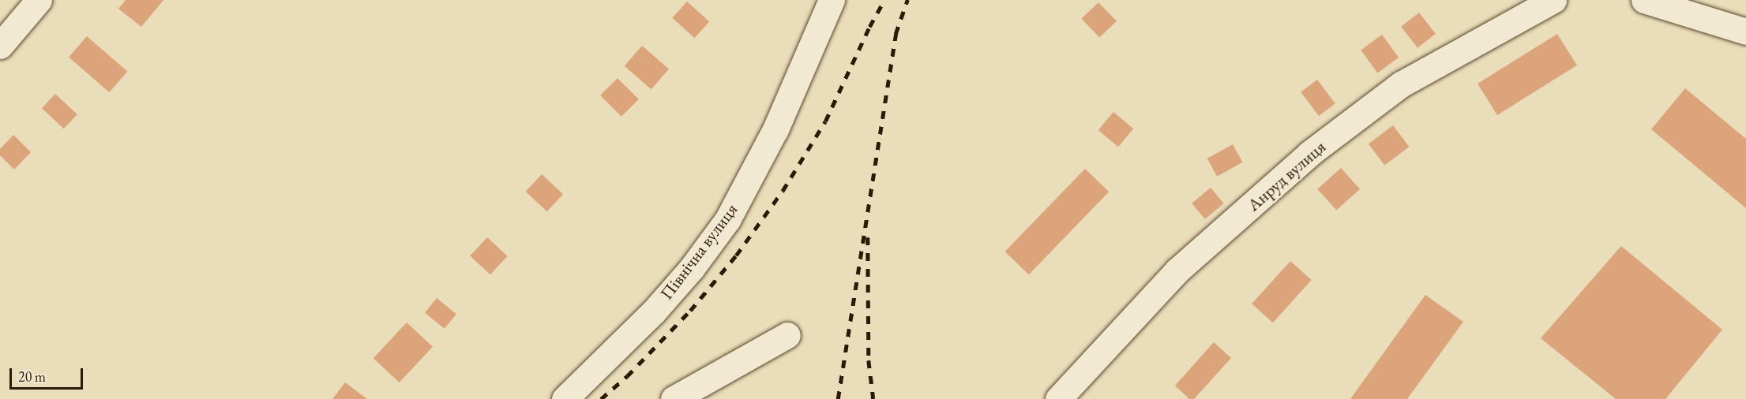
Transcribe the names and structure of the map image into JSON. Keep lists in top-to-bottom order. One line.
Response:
{"streets":{"street":["Анруд вулиця","Північна вулиця"]},"scale_bar":"20 m"}
